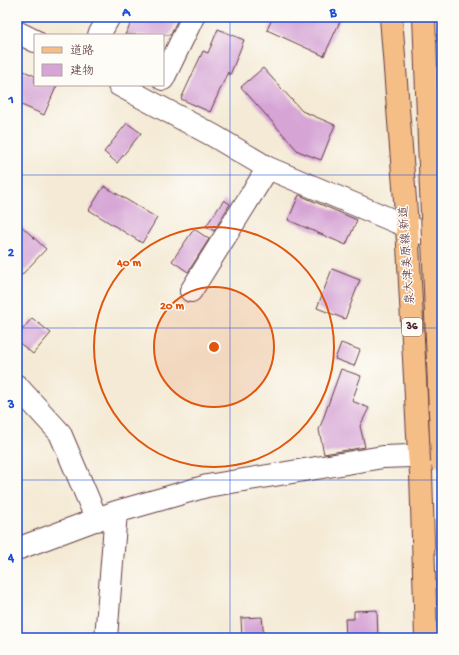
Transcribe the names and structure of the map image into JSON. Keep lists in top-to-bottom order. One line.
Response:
{"streets":{"main road":["泉大津美原線 新道","36"]},"legend":["道路","建物"],"grid":{"columns":["A","B"],"rows":["1","2","3","4"]},"rings":["40 m","20 m"]}
